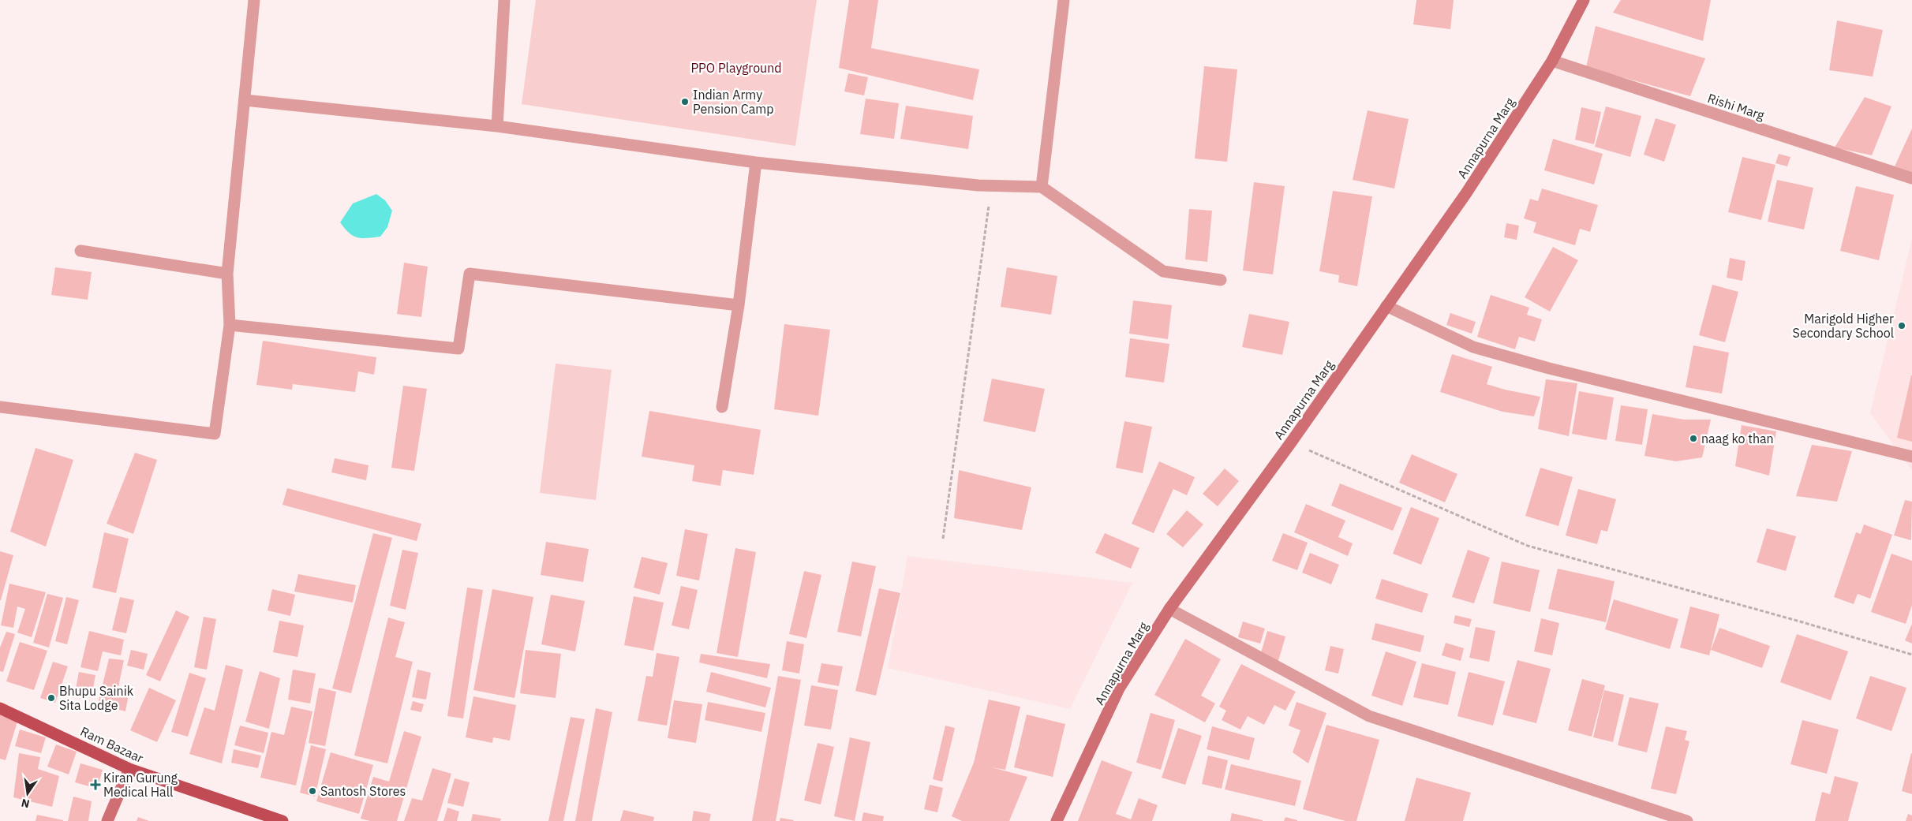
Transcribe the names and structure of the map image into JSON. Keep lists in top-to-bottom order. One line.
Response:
{"streets":{"main road":["Annapurna Marg","Ram Bazaar"],"street":["Rishi Marg"]},"crossings":[["Rishi Marg","Annapurna Marg"]],"parks":["PPO Playground"],"places":{"other":["Indian Army Pension Camp","Marigold Higher Secondary School","naag ko than","Bhupu Sainik Sita Lodge","Santosh Stores"],"health":["Kiran Gurung Medical Hall"]},"north":"bottom"}
